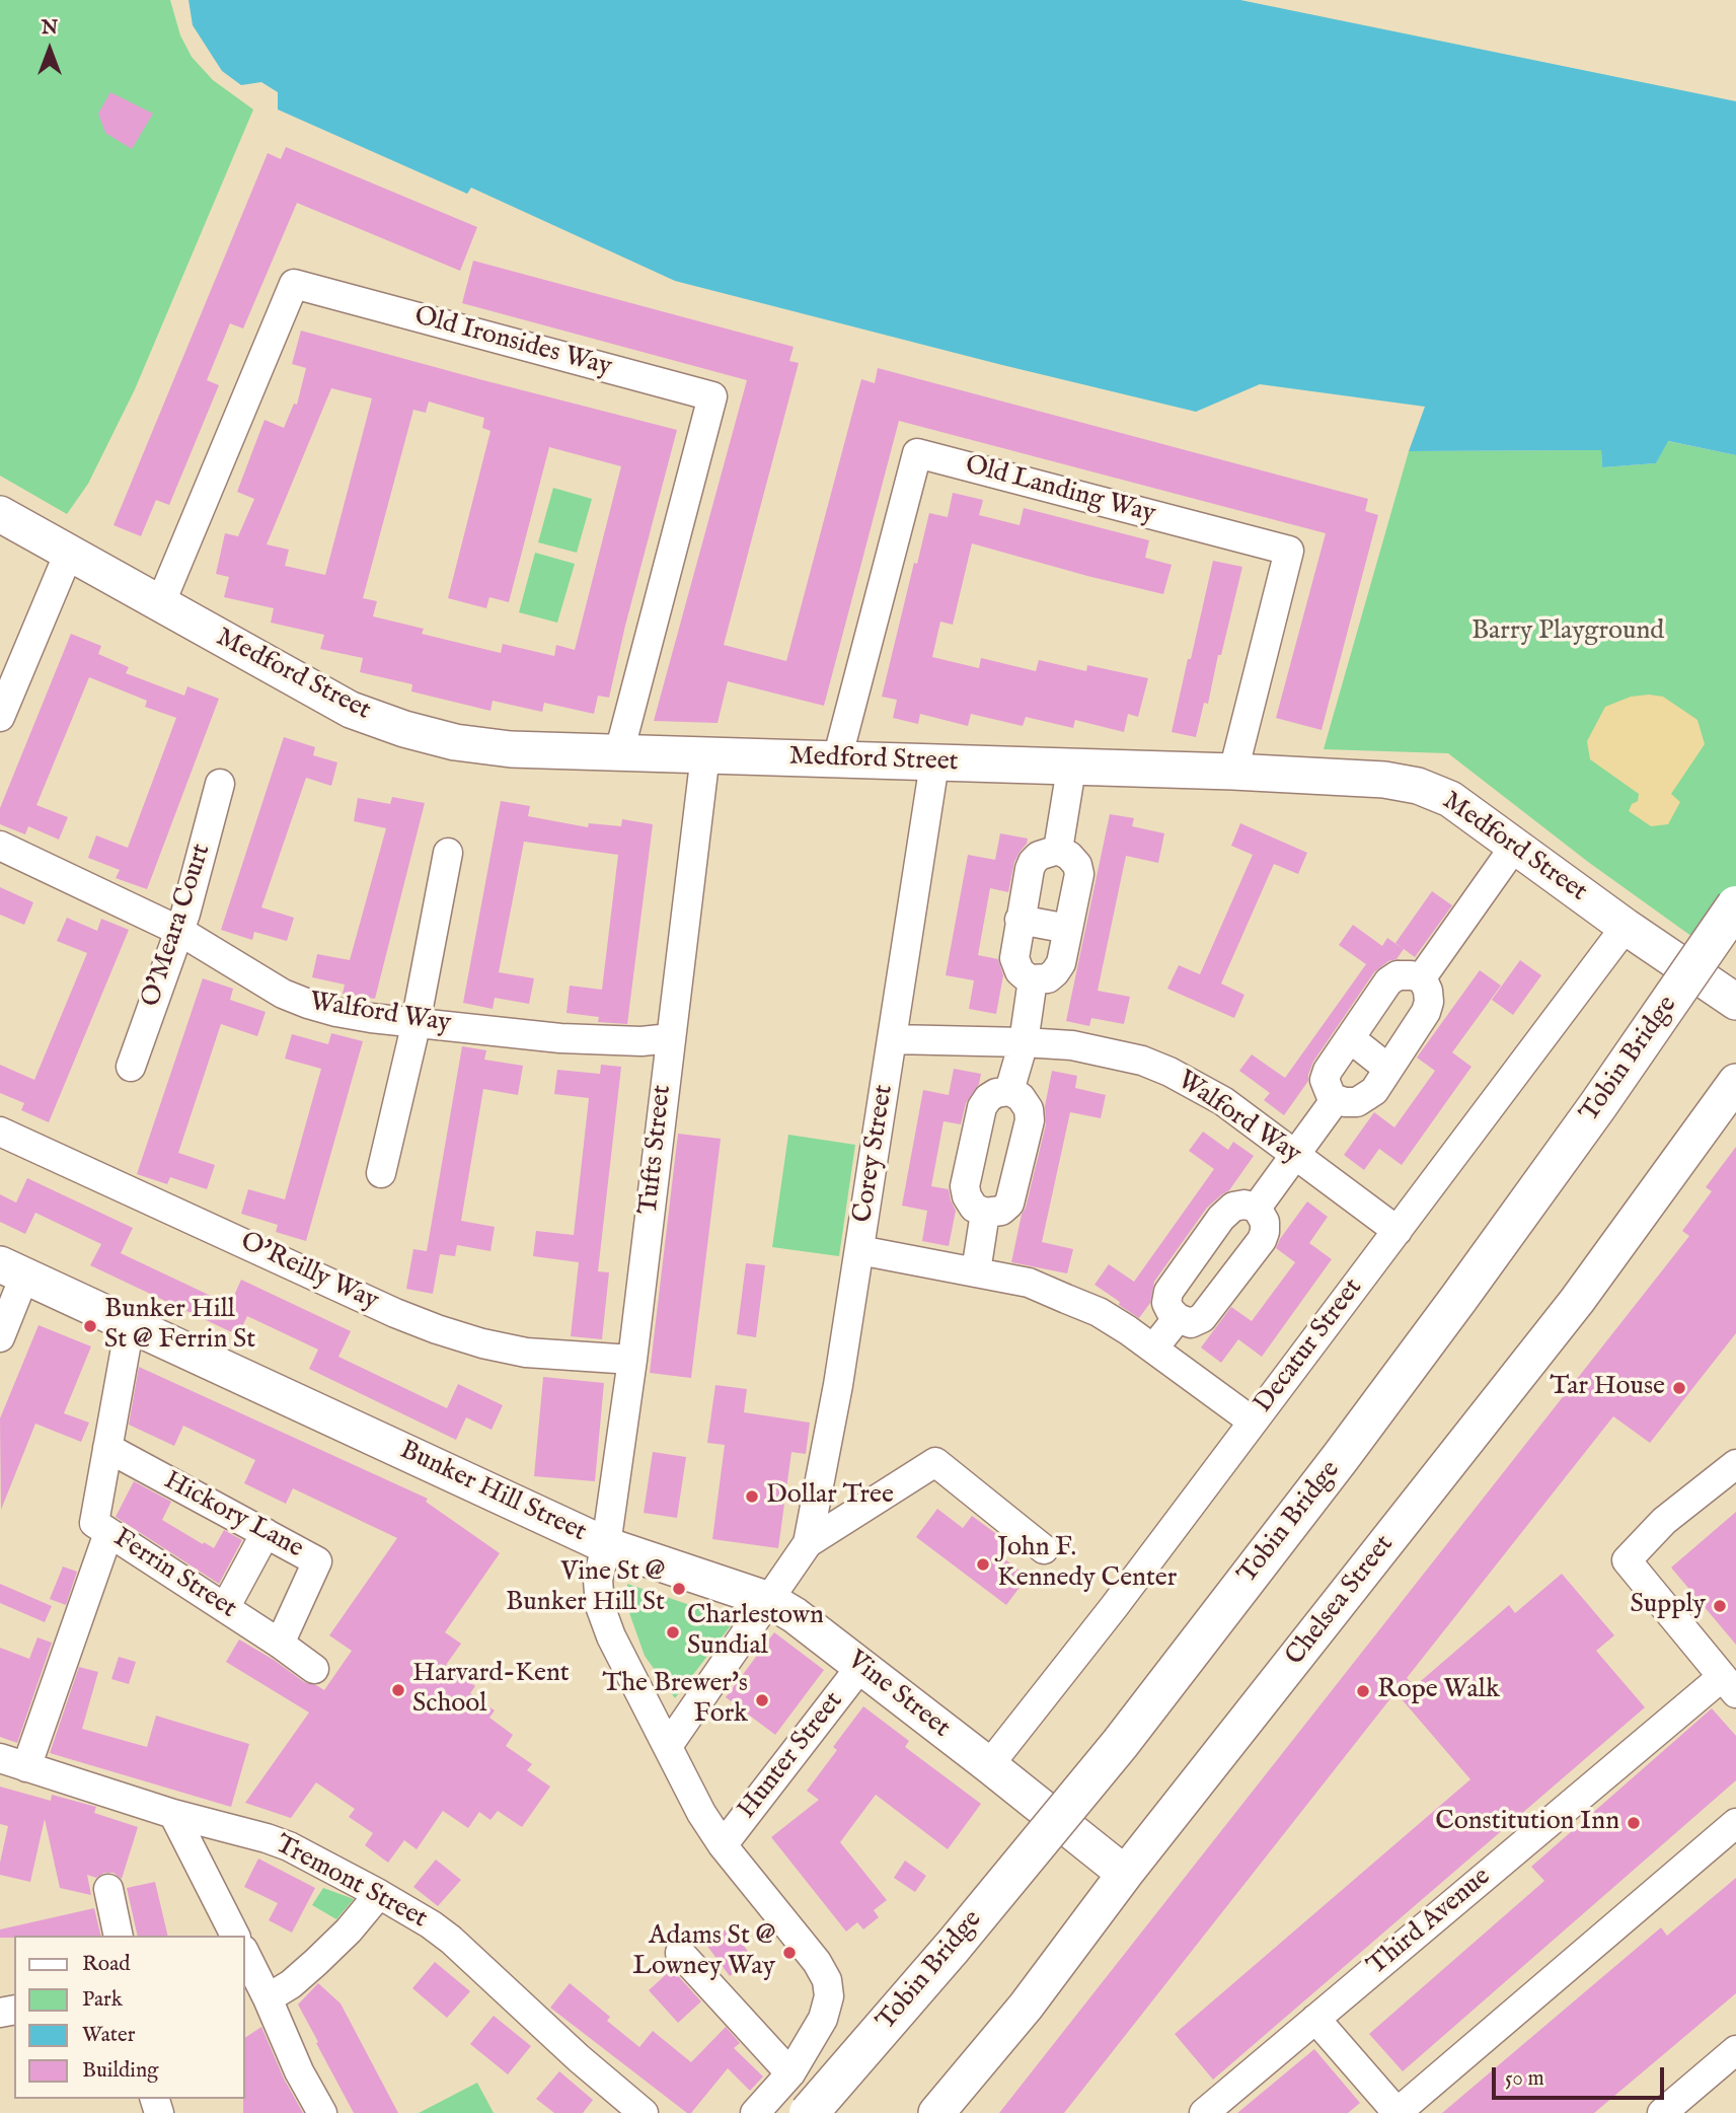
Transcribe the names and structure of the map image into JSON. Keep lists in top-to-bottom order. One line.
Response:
{"streets":{"highway":["Tobin Bridge"],"main road":["Medford Street","Bunker Hill Street","Chelsea Street","Vine Street"],"street":["Old Ironsides Way","Old Landing Way","O'Meara Court","Walford Way","Tufts Street","Corey Street","O'Reilly Way","Decatur Street","Hickory Lane","Ferrin Street","Hunter Street","Tremont Street","Third Avenue"]},"crossings":[["Old Ironsides Way","Medford Street"],["Old Landing Way","Medford Street"],["Medford Street","Tufts Street"],["Medford Street","Corey Street"],["Medford Street","Decatur Street"],["O'Meara Court","Walford Way"],["Walford Way","Tufts Street"],["Walford Way","Corey Street"],["Walford Way","Decatur Street"],["Tufts Street","O'Reilly Way"],["Tufts Street","Bunker Hill Street"],["Tufts Street","Vine Street"],["Decatur Street","Vine Street"],["Bunker Hill Street","Ferrin Street"],["Bunker Hill Street","Vine Street"],["Bunker Hill Street","Hunter Street"],["Hickory Lane","Ferrin Street"],["Chelsea Street","Vine Street"],["Vine Street","Hunter Street"]],"parks":["Barry Playground"],"places":["Bunker Hill St @ Ferrin St","Tar House","Dollar Tree","John F. Kennedy Center","Vine St @ Bunker Hill St","Supply","Charlestown Sundial","Harvard-Kent School","Rope Walk","The Brewer's Fork","Constitution Inn","Adams St @ Lowney Way"],"legend":["Road","Park","Water","Building"],"scale_bar":"50 m","north":"top"}
